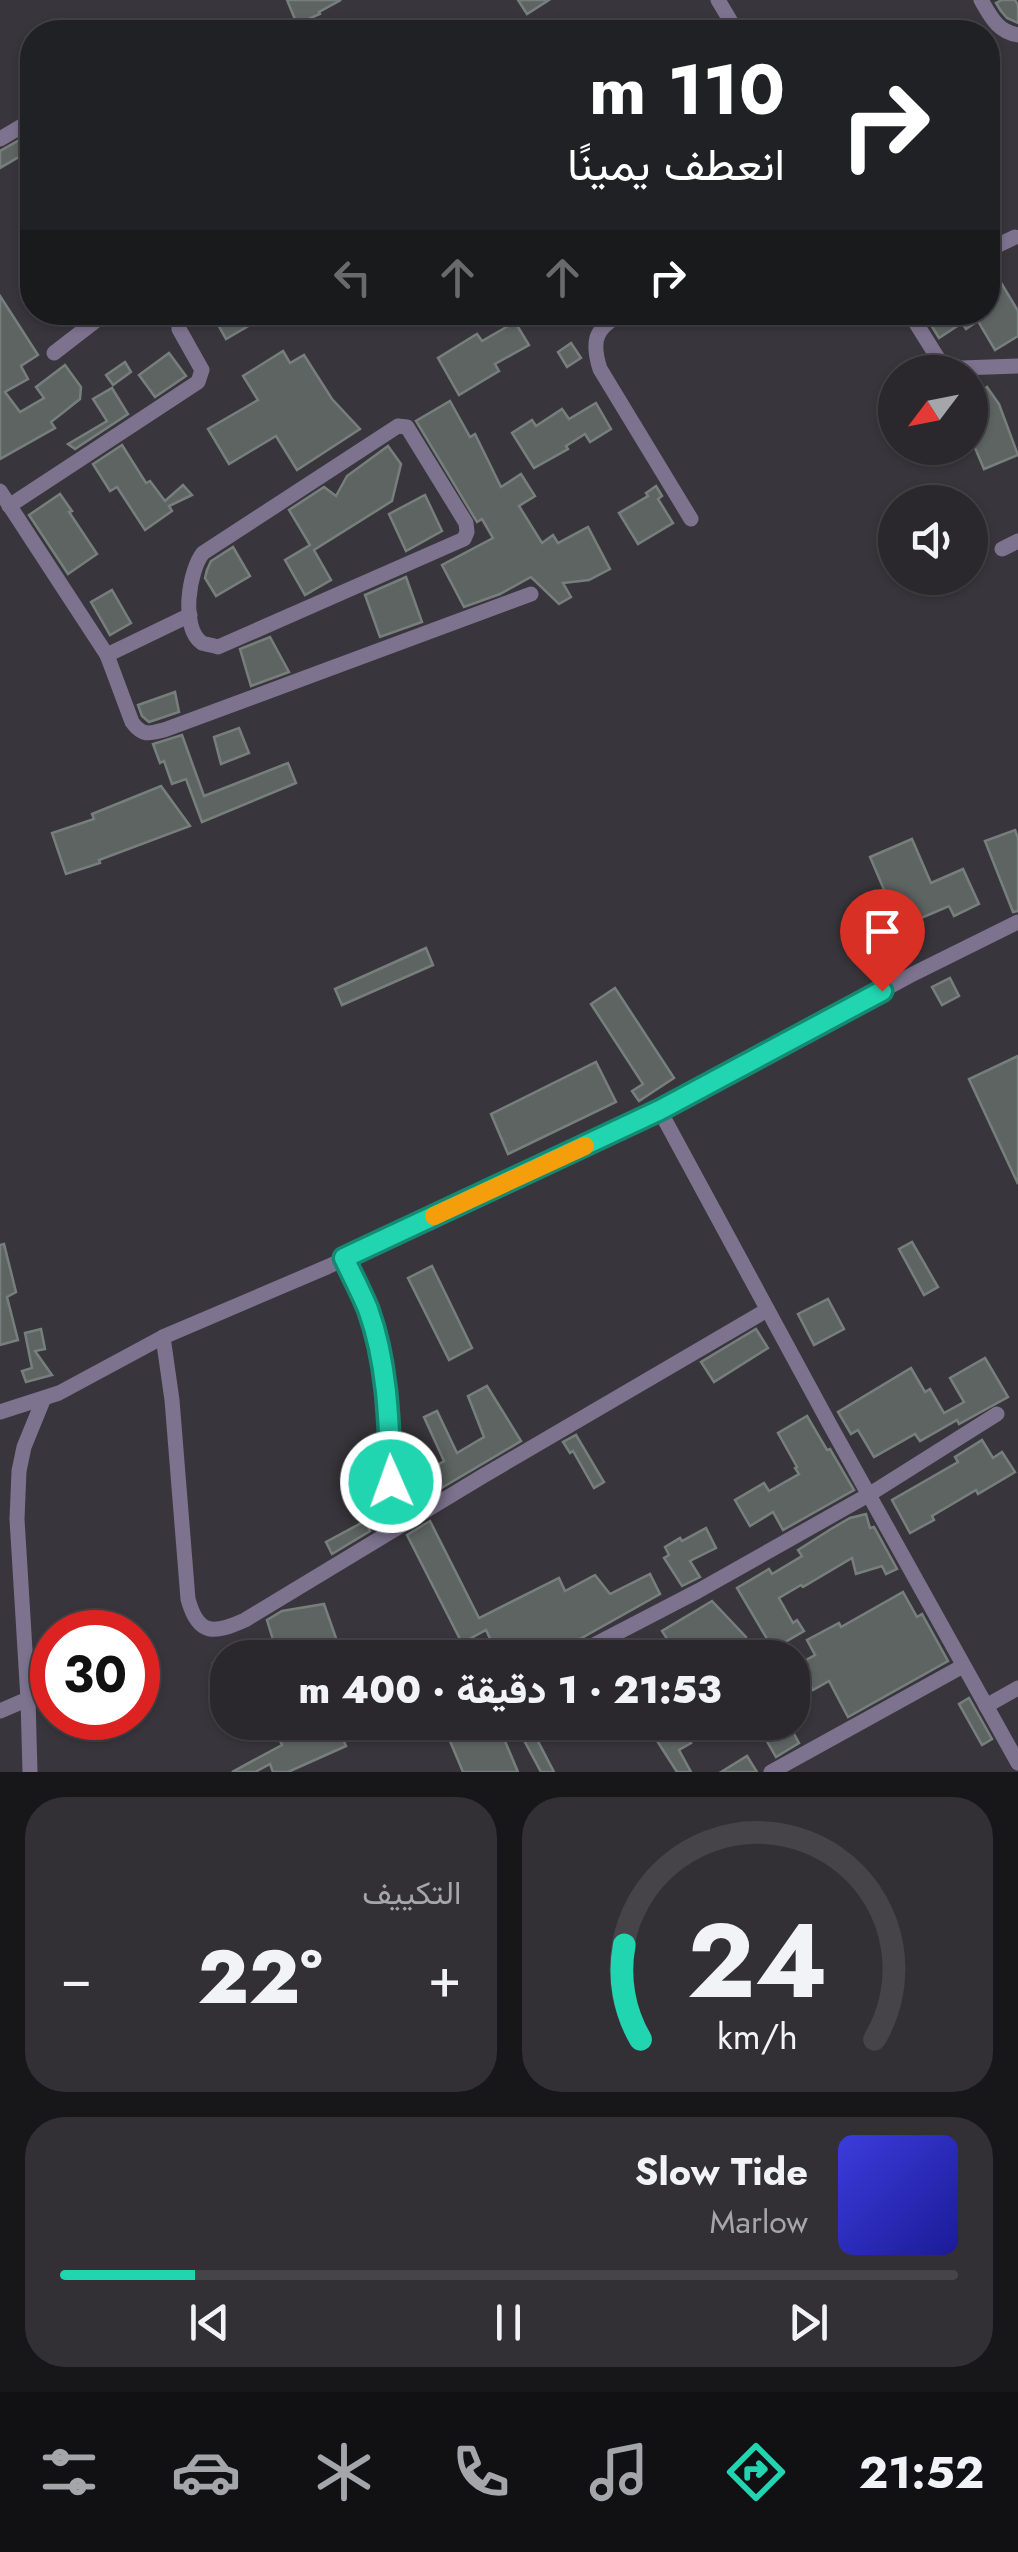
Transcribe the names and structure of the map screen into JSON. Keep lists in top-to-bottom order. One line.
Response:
{"north":"bottom left","page":{"turn":["110 m","انعطف يمينًا"],"limit":"30","trip":"21:53 · 1 دقيقة · 400 m","tile":"التكييف","heat":["−","22°","+"],"song":["Slow Tide","Marlow"],"tabs":"21:52","gauge":["24","km/h"]}}
